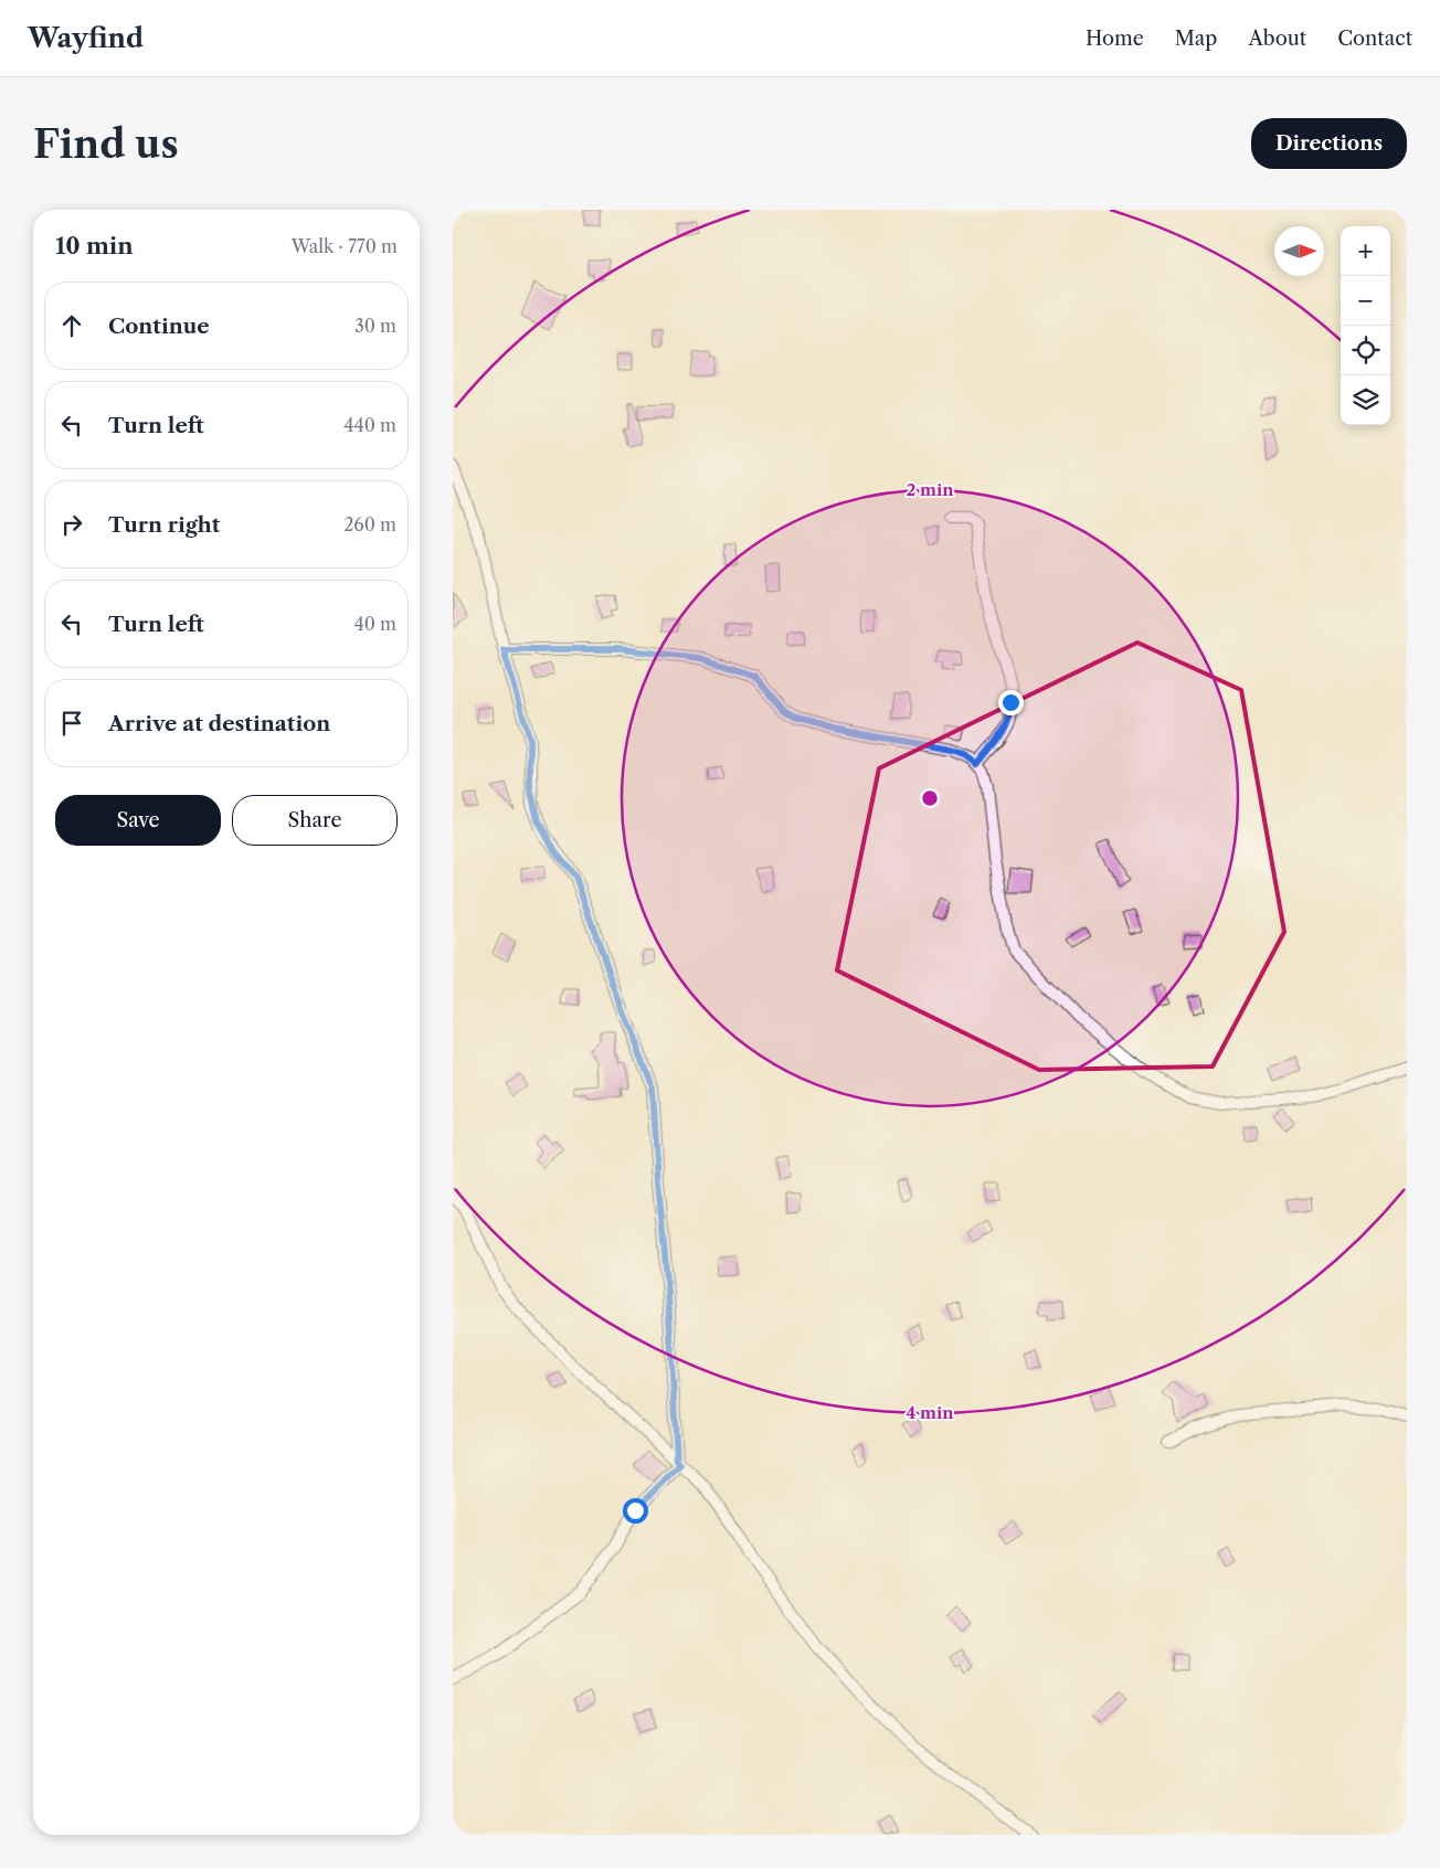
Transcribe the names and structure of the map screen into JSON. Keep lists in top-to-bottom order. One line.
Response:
{"north":"right","page":{"header":"Wayfind","nav":["Home","Map","About","Contact"],"buttons":["Directions",["Save","Share"]],"title":"Find us","heading":["10 min","Walk · 770 m"],"map_buttons":["+","−"],"list":[["Continue","30 m"],["Turn left","440 m"],["Turn right","260 m"],["Turn left","40 m"],"Arrive at destination"]},"rings":["2 min","4 min"]}
